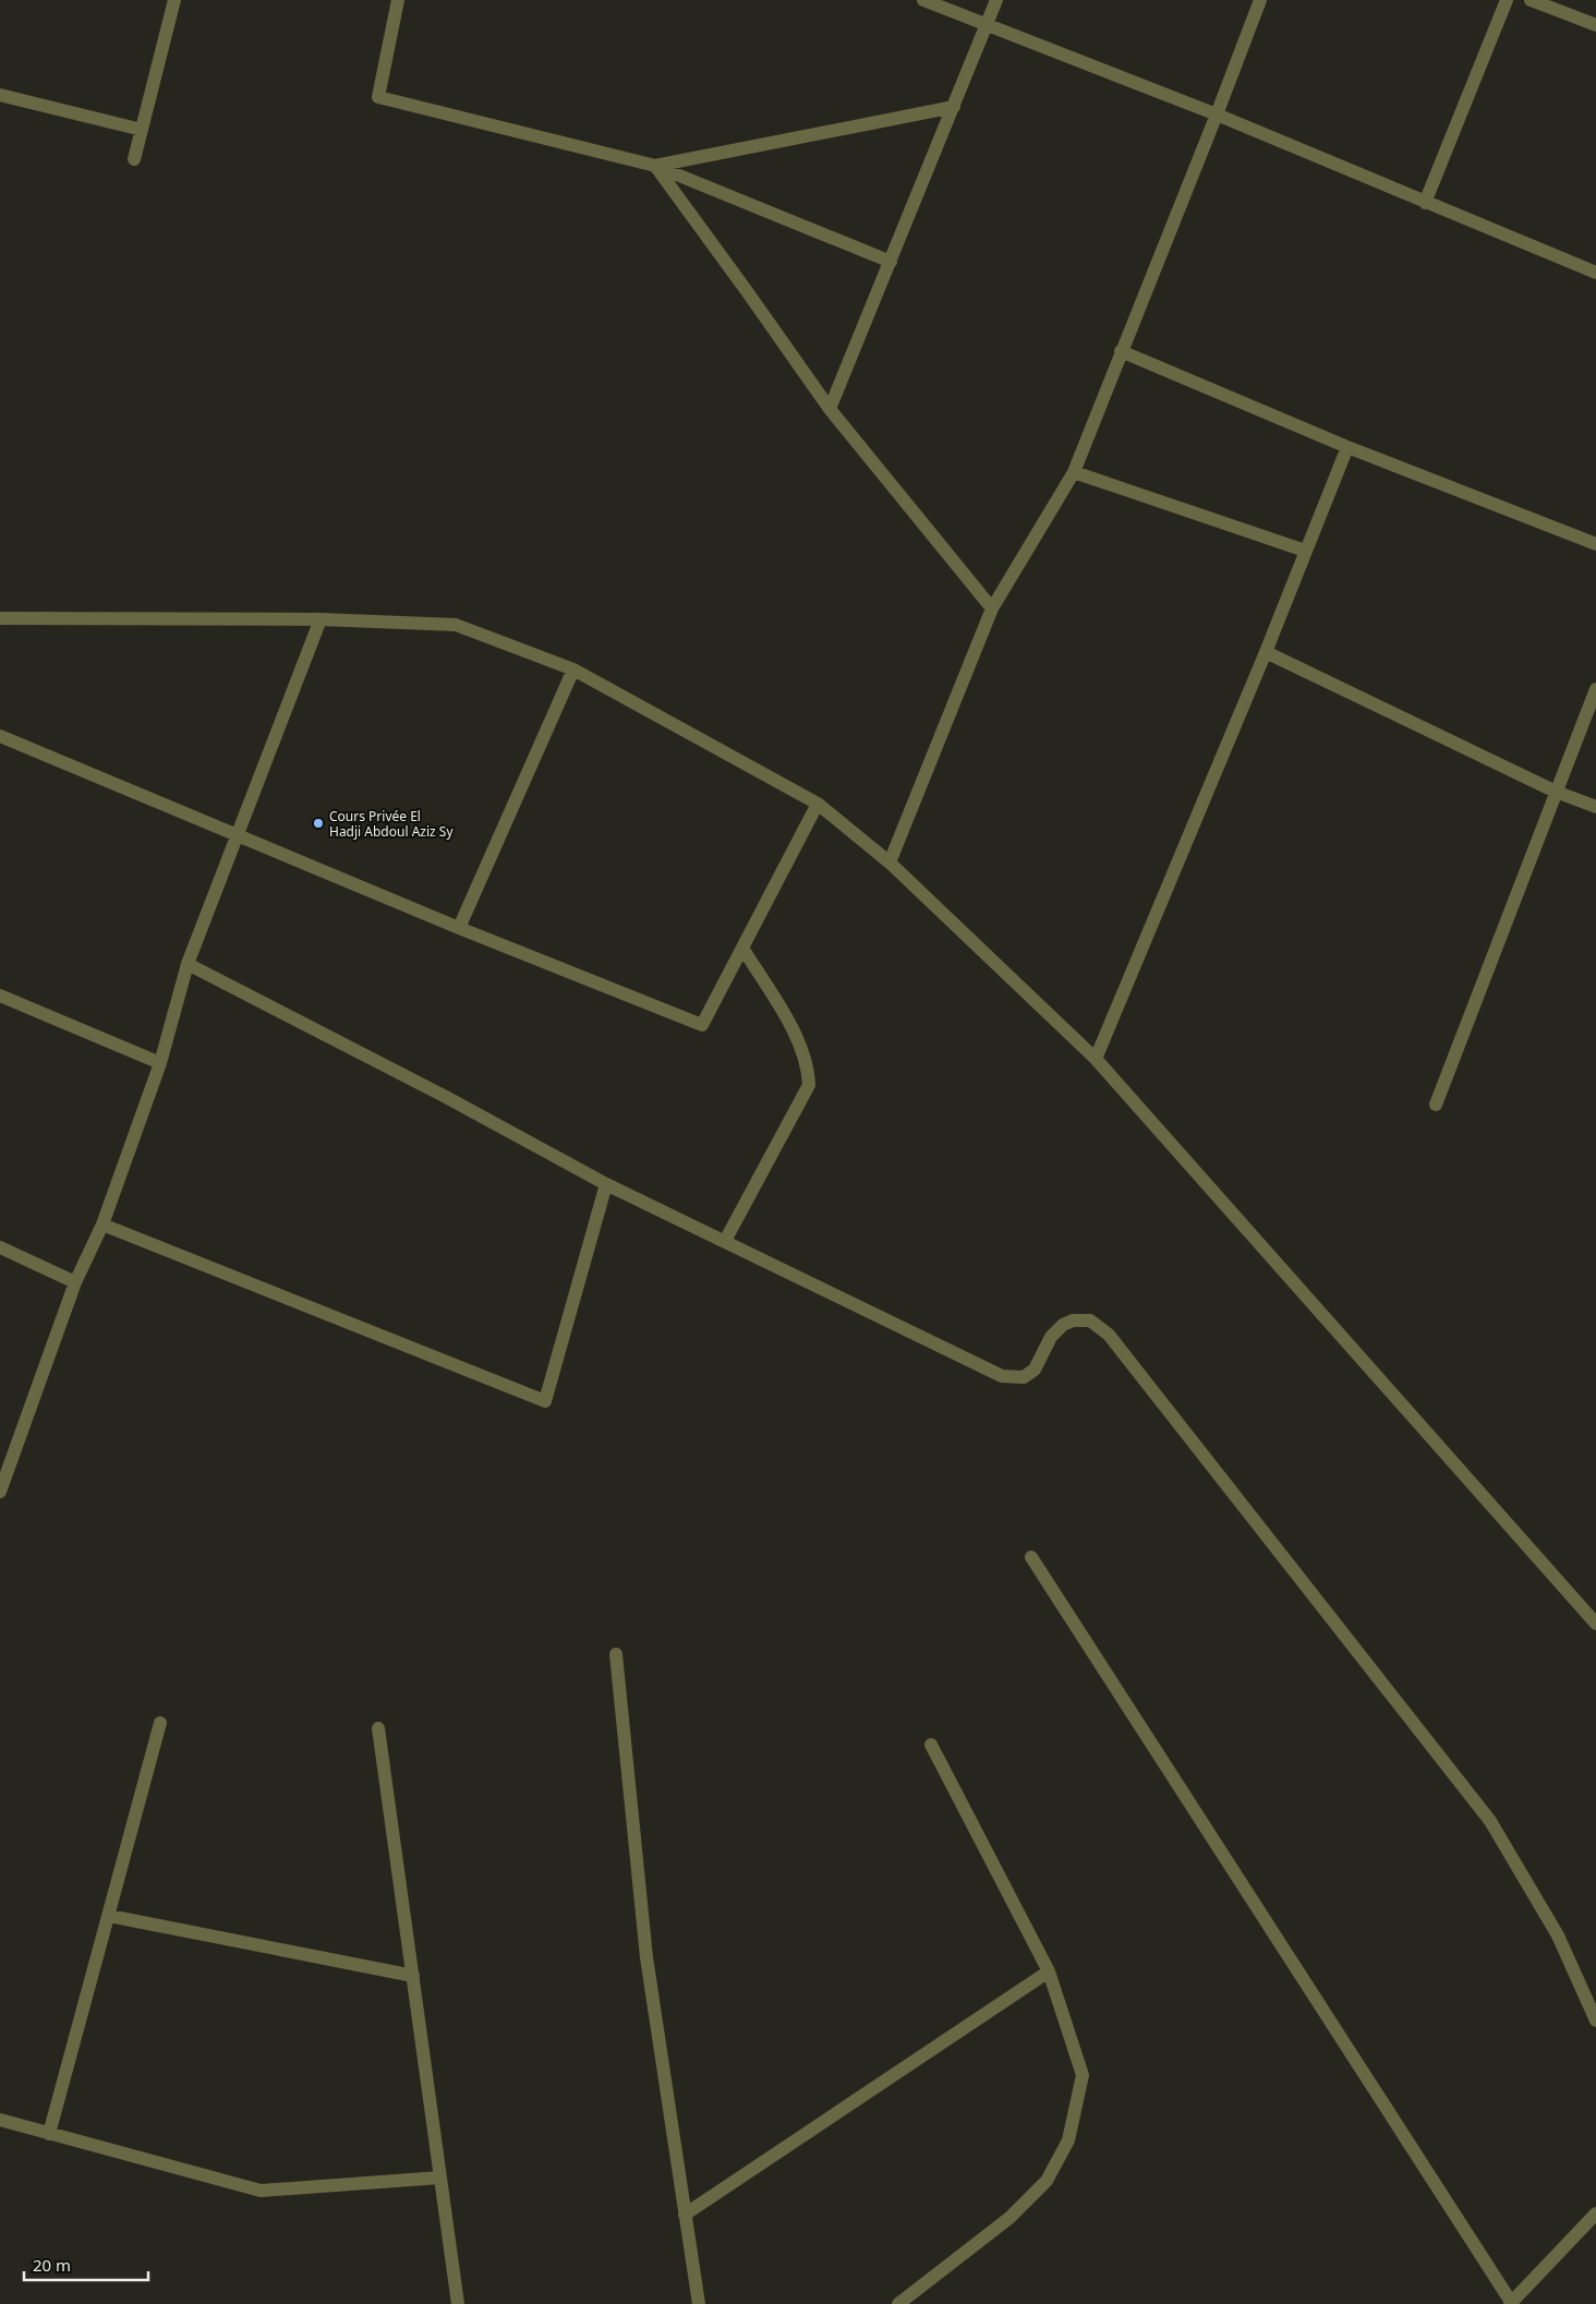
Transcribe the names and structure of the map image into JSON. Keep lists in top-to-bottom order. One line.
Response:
{"places":["Cours Privée El Hadji Abdoul Aziz Sy"],"scale_bar":"20 m"}
